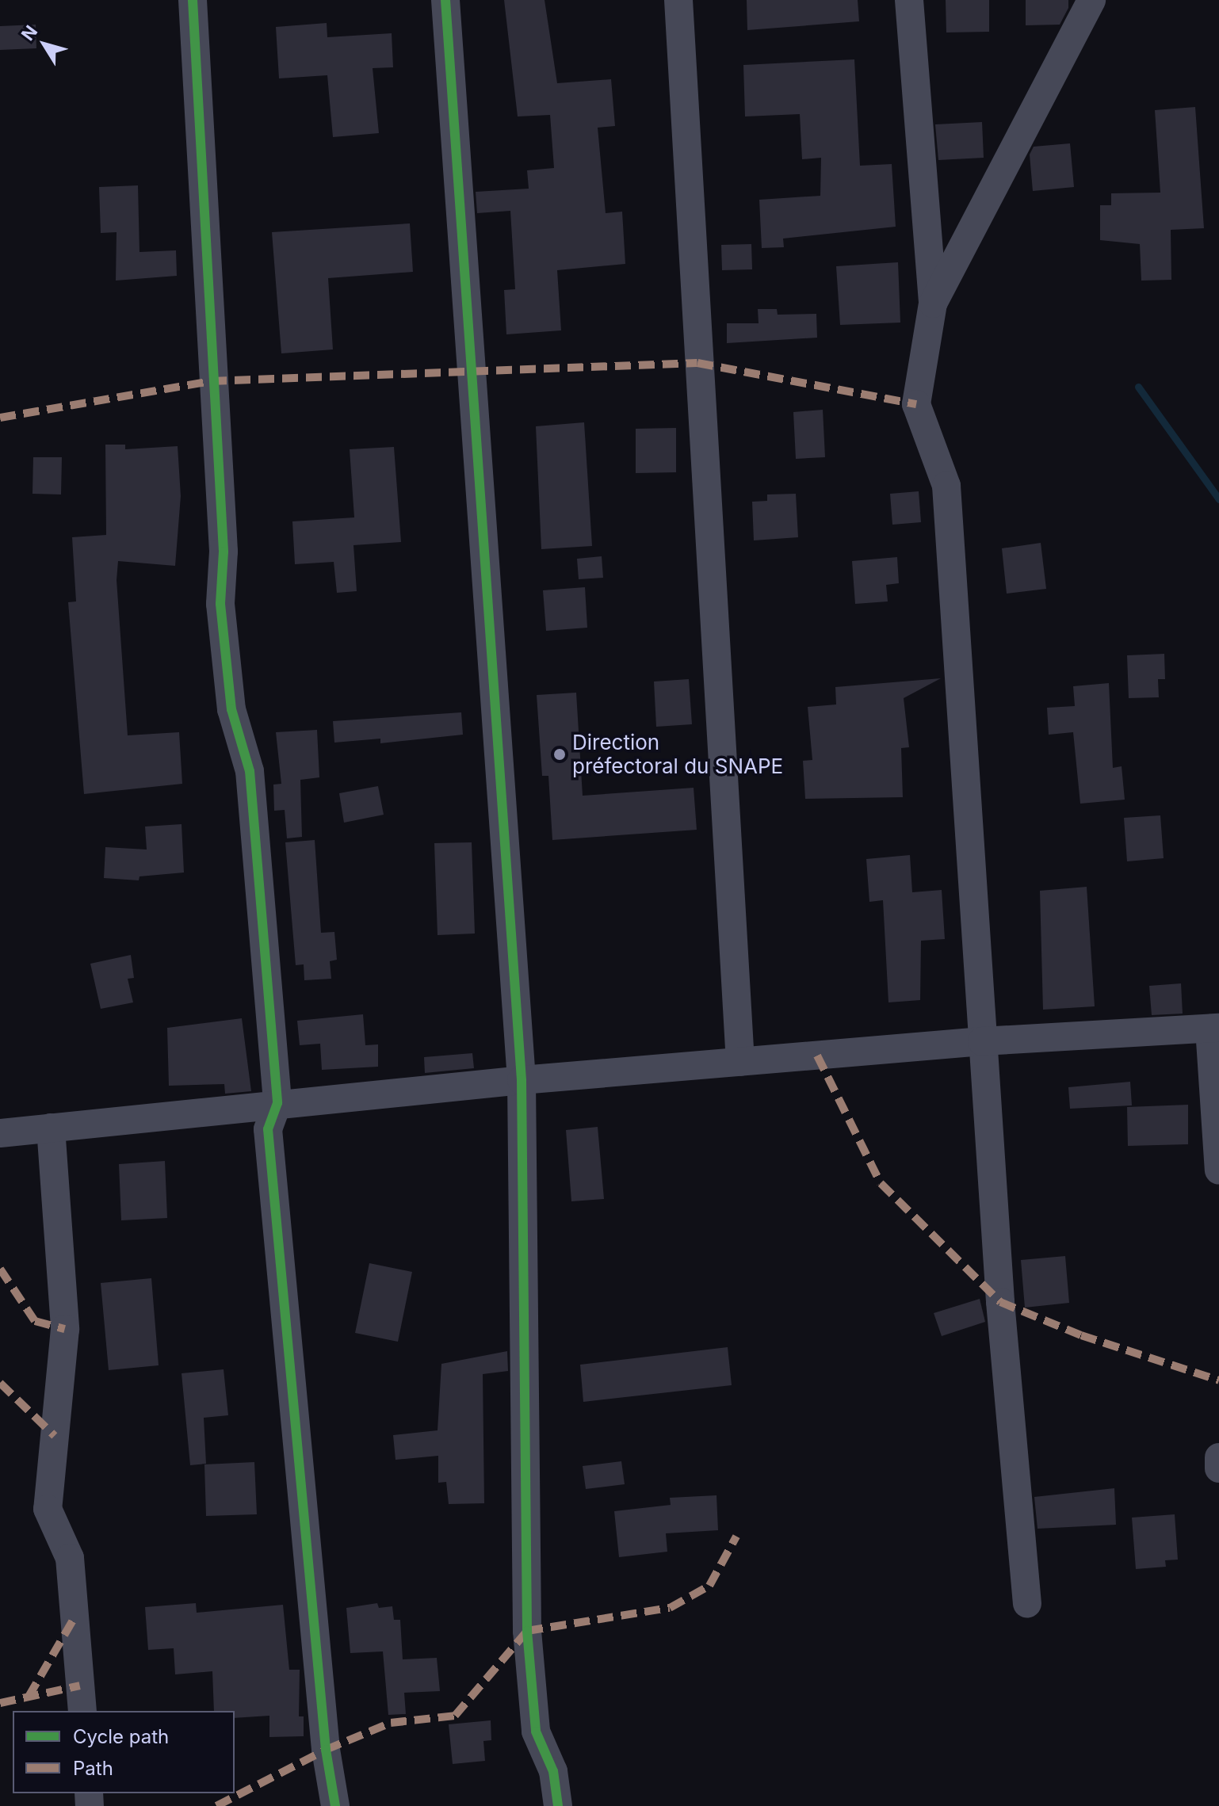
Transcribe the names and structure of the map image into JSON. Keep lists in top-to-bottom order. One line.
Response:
{"places":["Direction préfectoral du SNAPE"],"legend":["Cycle path","Path"],"north":"top left"}
